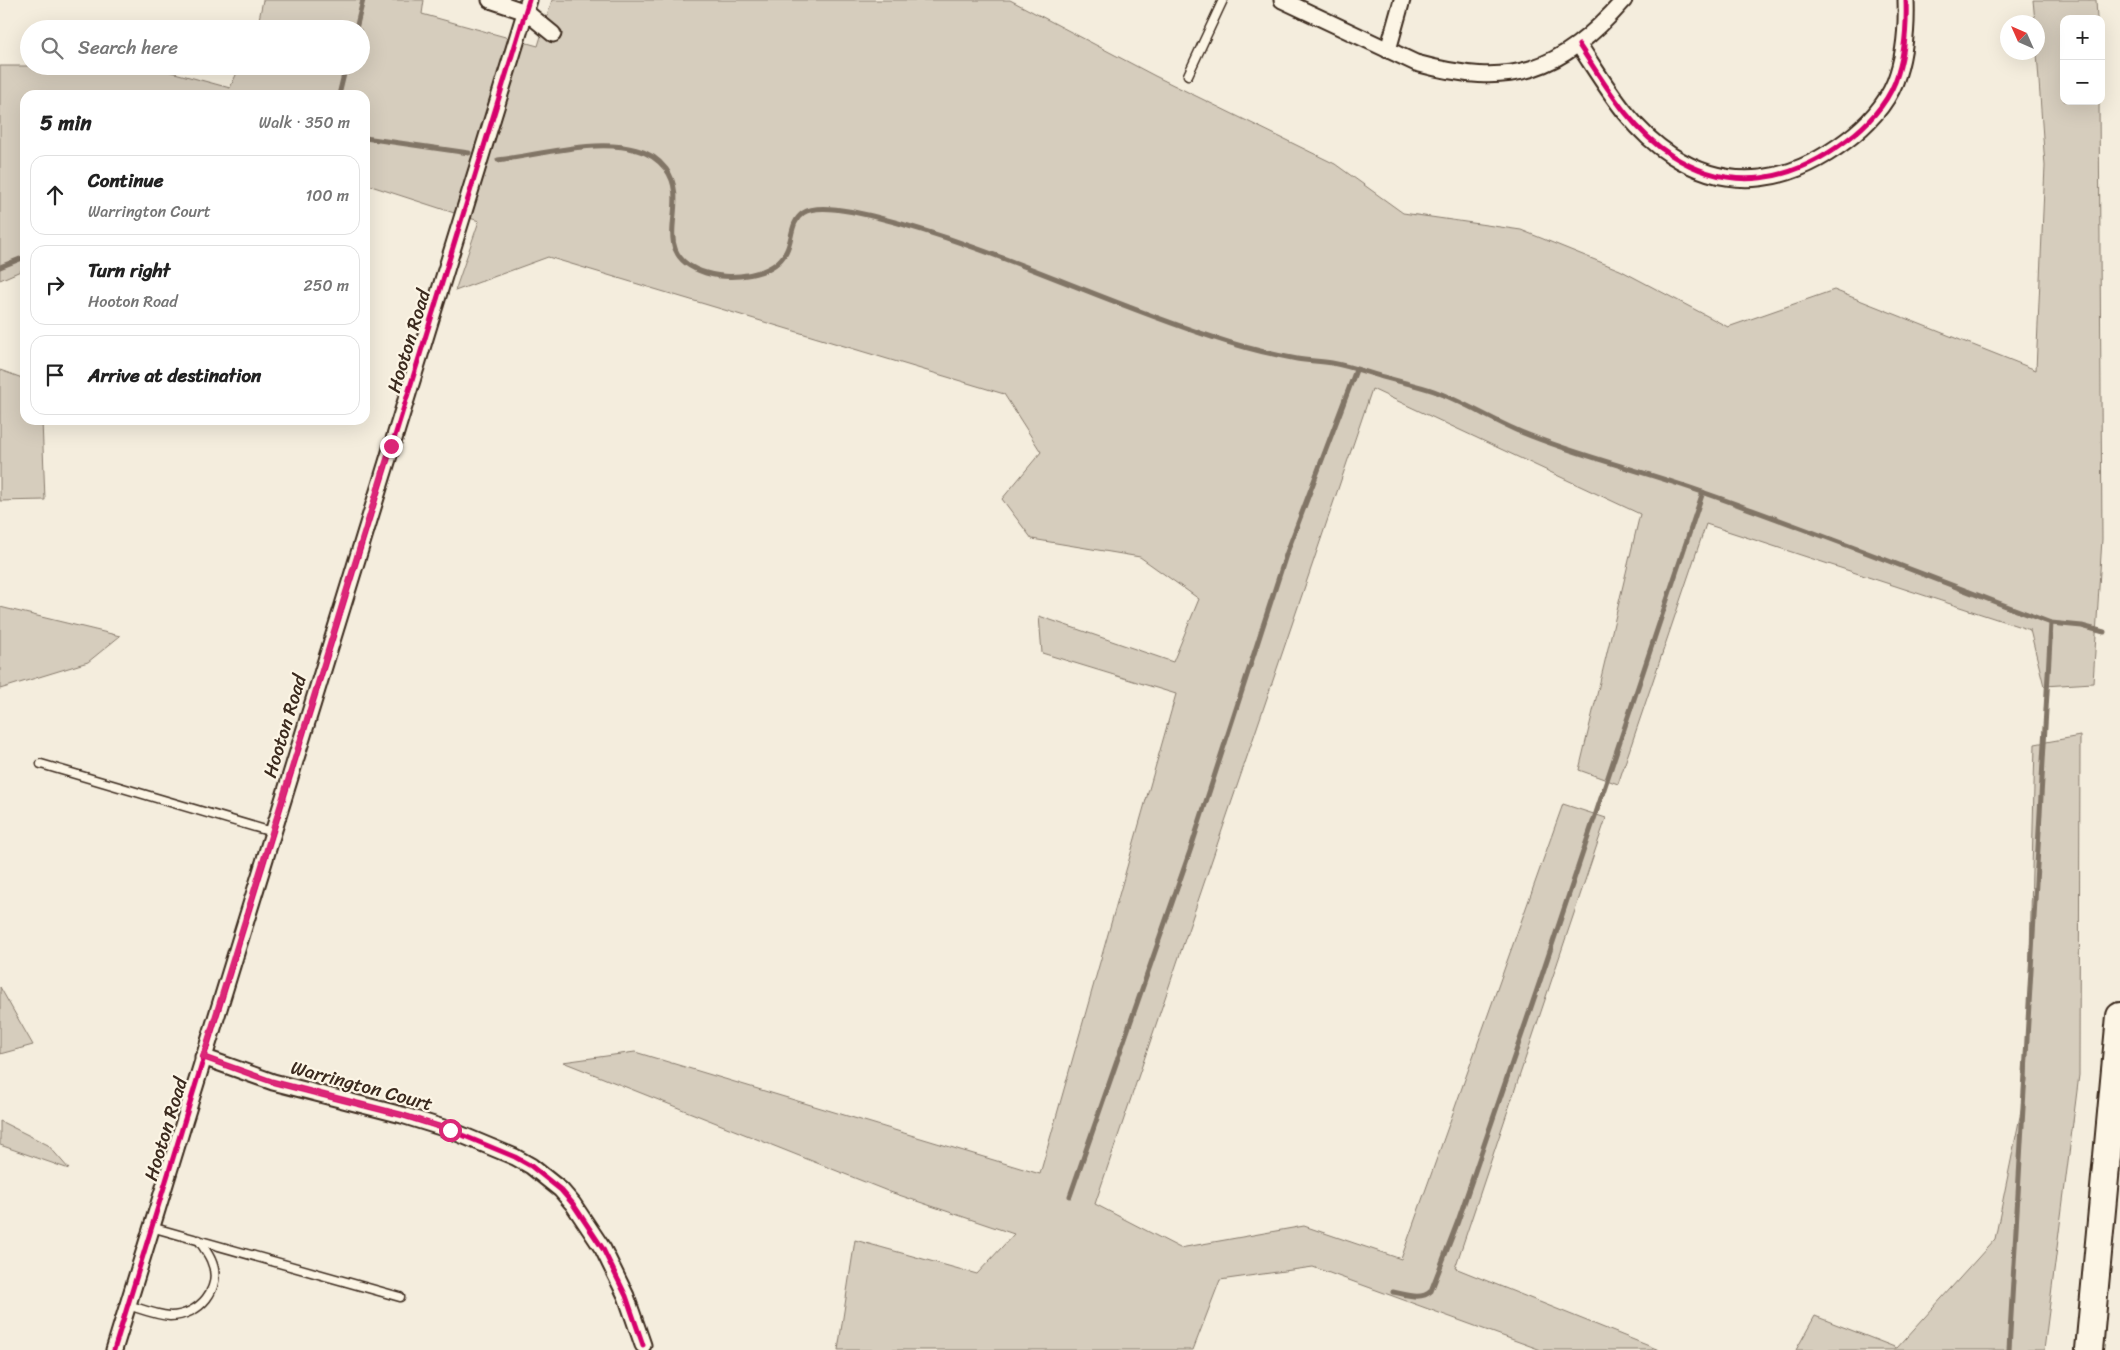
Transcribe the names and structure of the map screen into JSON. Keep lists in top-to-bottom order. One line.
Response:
{"streets":{"street":["Hooton Road","Warrington Court"]},"crossings":[["Hooton Road","Warrington Court"]],"north":"top left","page":{"map_buttons":["+","−"],"search":"Search here","heading":["5 min","Walk · 350 m"],"list":[["Continue","Warrington Court","100 m"],["Turn right","Hooton Road","250 m"],"Arrive at destination"]}}
